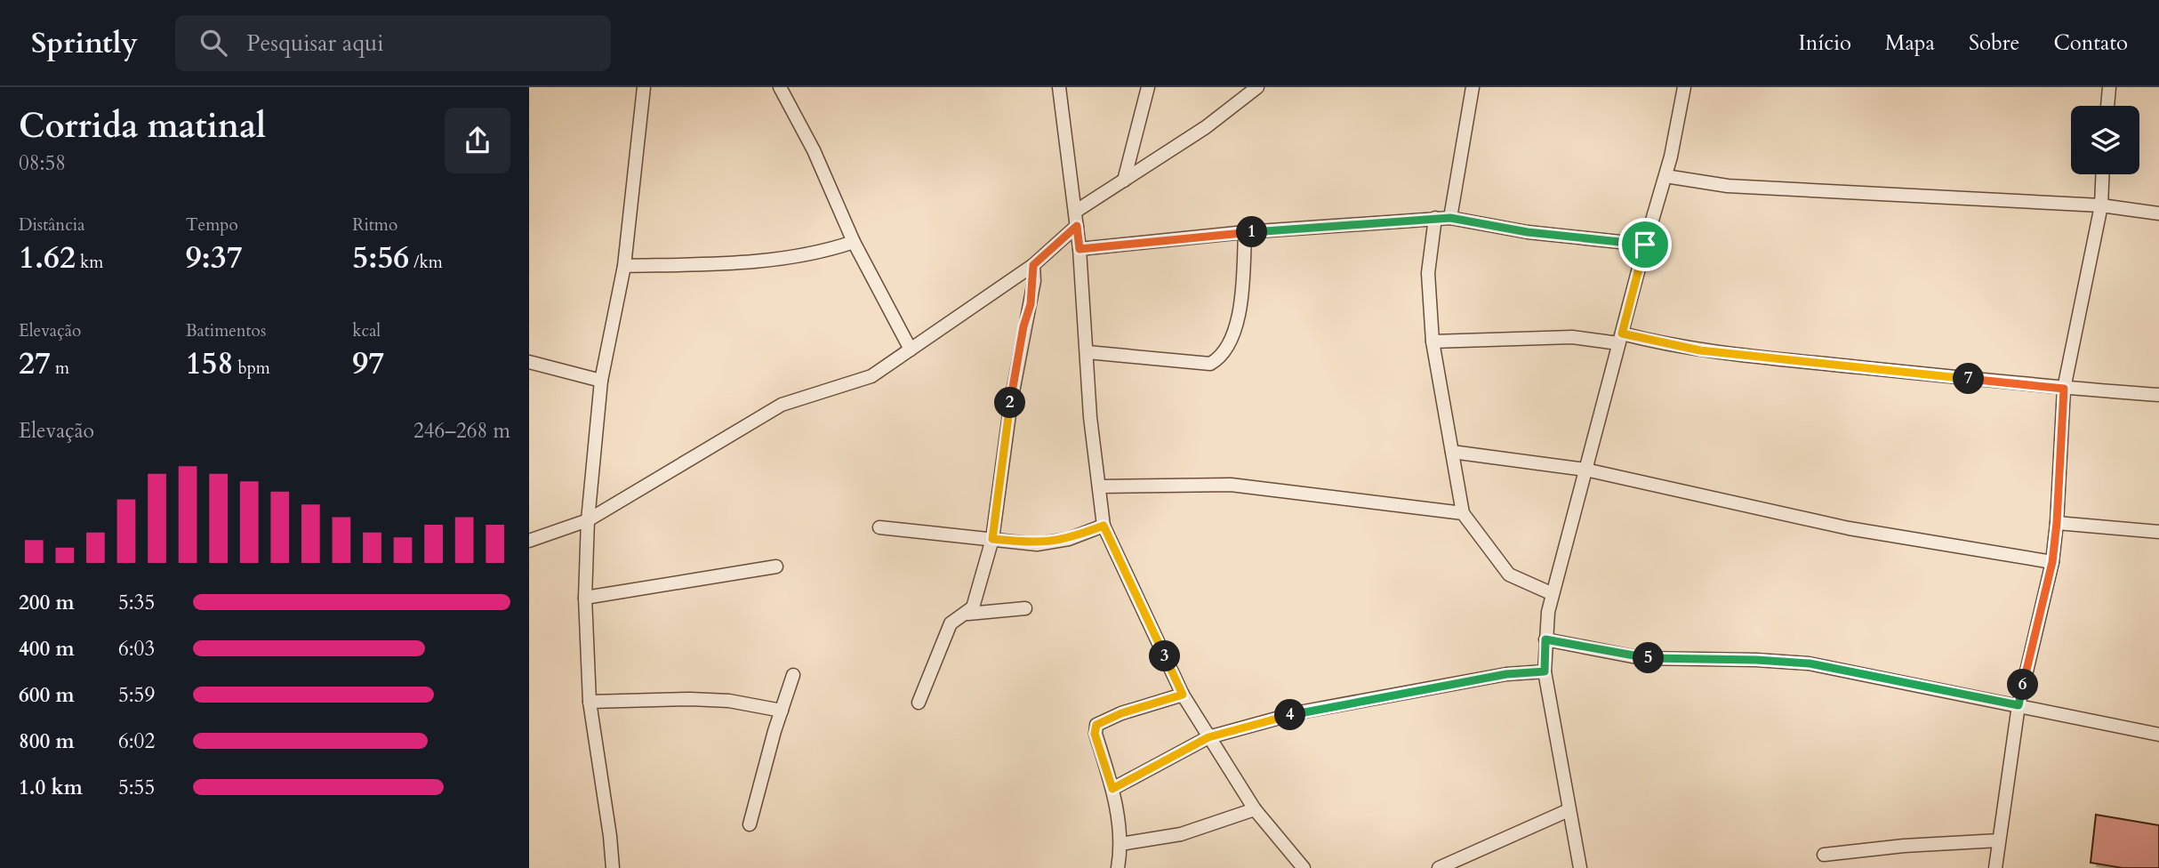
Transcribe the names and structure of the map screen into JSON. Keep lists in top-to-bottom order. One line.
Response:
{"page":{"header":"Sprintly","search":"Pesquisar aqui","nav":["Início","Mapa","Sobre","Contato"],"heading":["Corrida matinal","08:58"],"stats":[["Distância","1.62 km"],["Tempo","9:37"],["Ritmo","5:56 /km"],["Elevação","27 m"],["Batimentos","158 bpm"],["kcal","97"]],"pins":["1","7","2","3","5","6","4"],"chart":["Elevação","246–268 m"],"list":[{"name":"200 m","note":"5:35"},{"name":"400 m","note":"6:03"},{"name":"600 m","note":"5:59"},{"name":"800 m","note":"6:02"},{"name":"1.0 km","note":"5:55"}]}}
